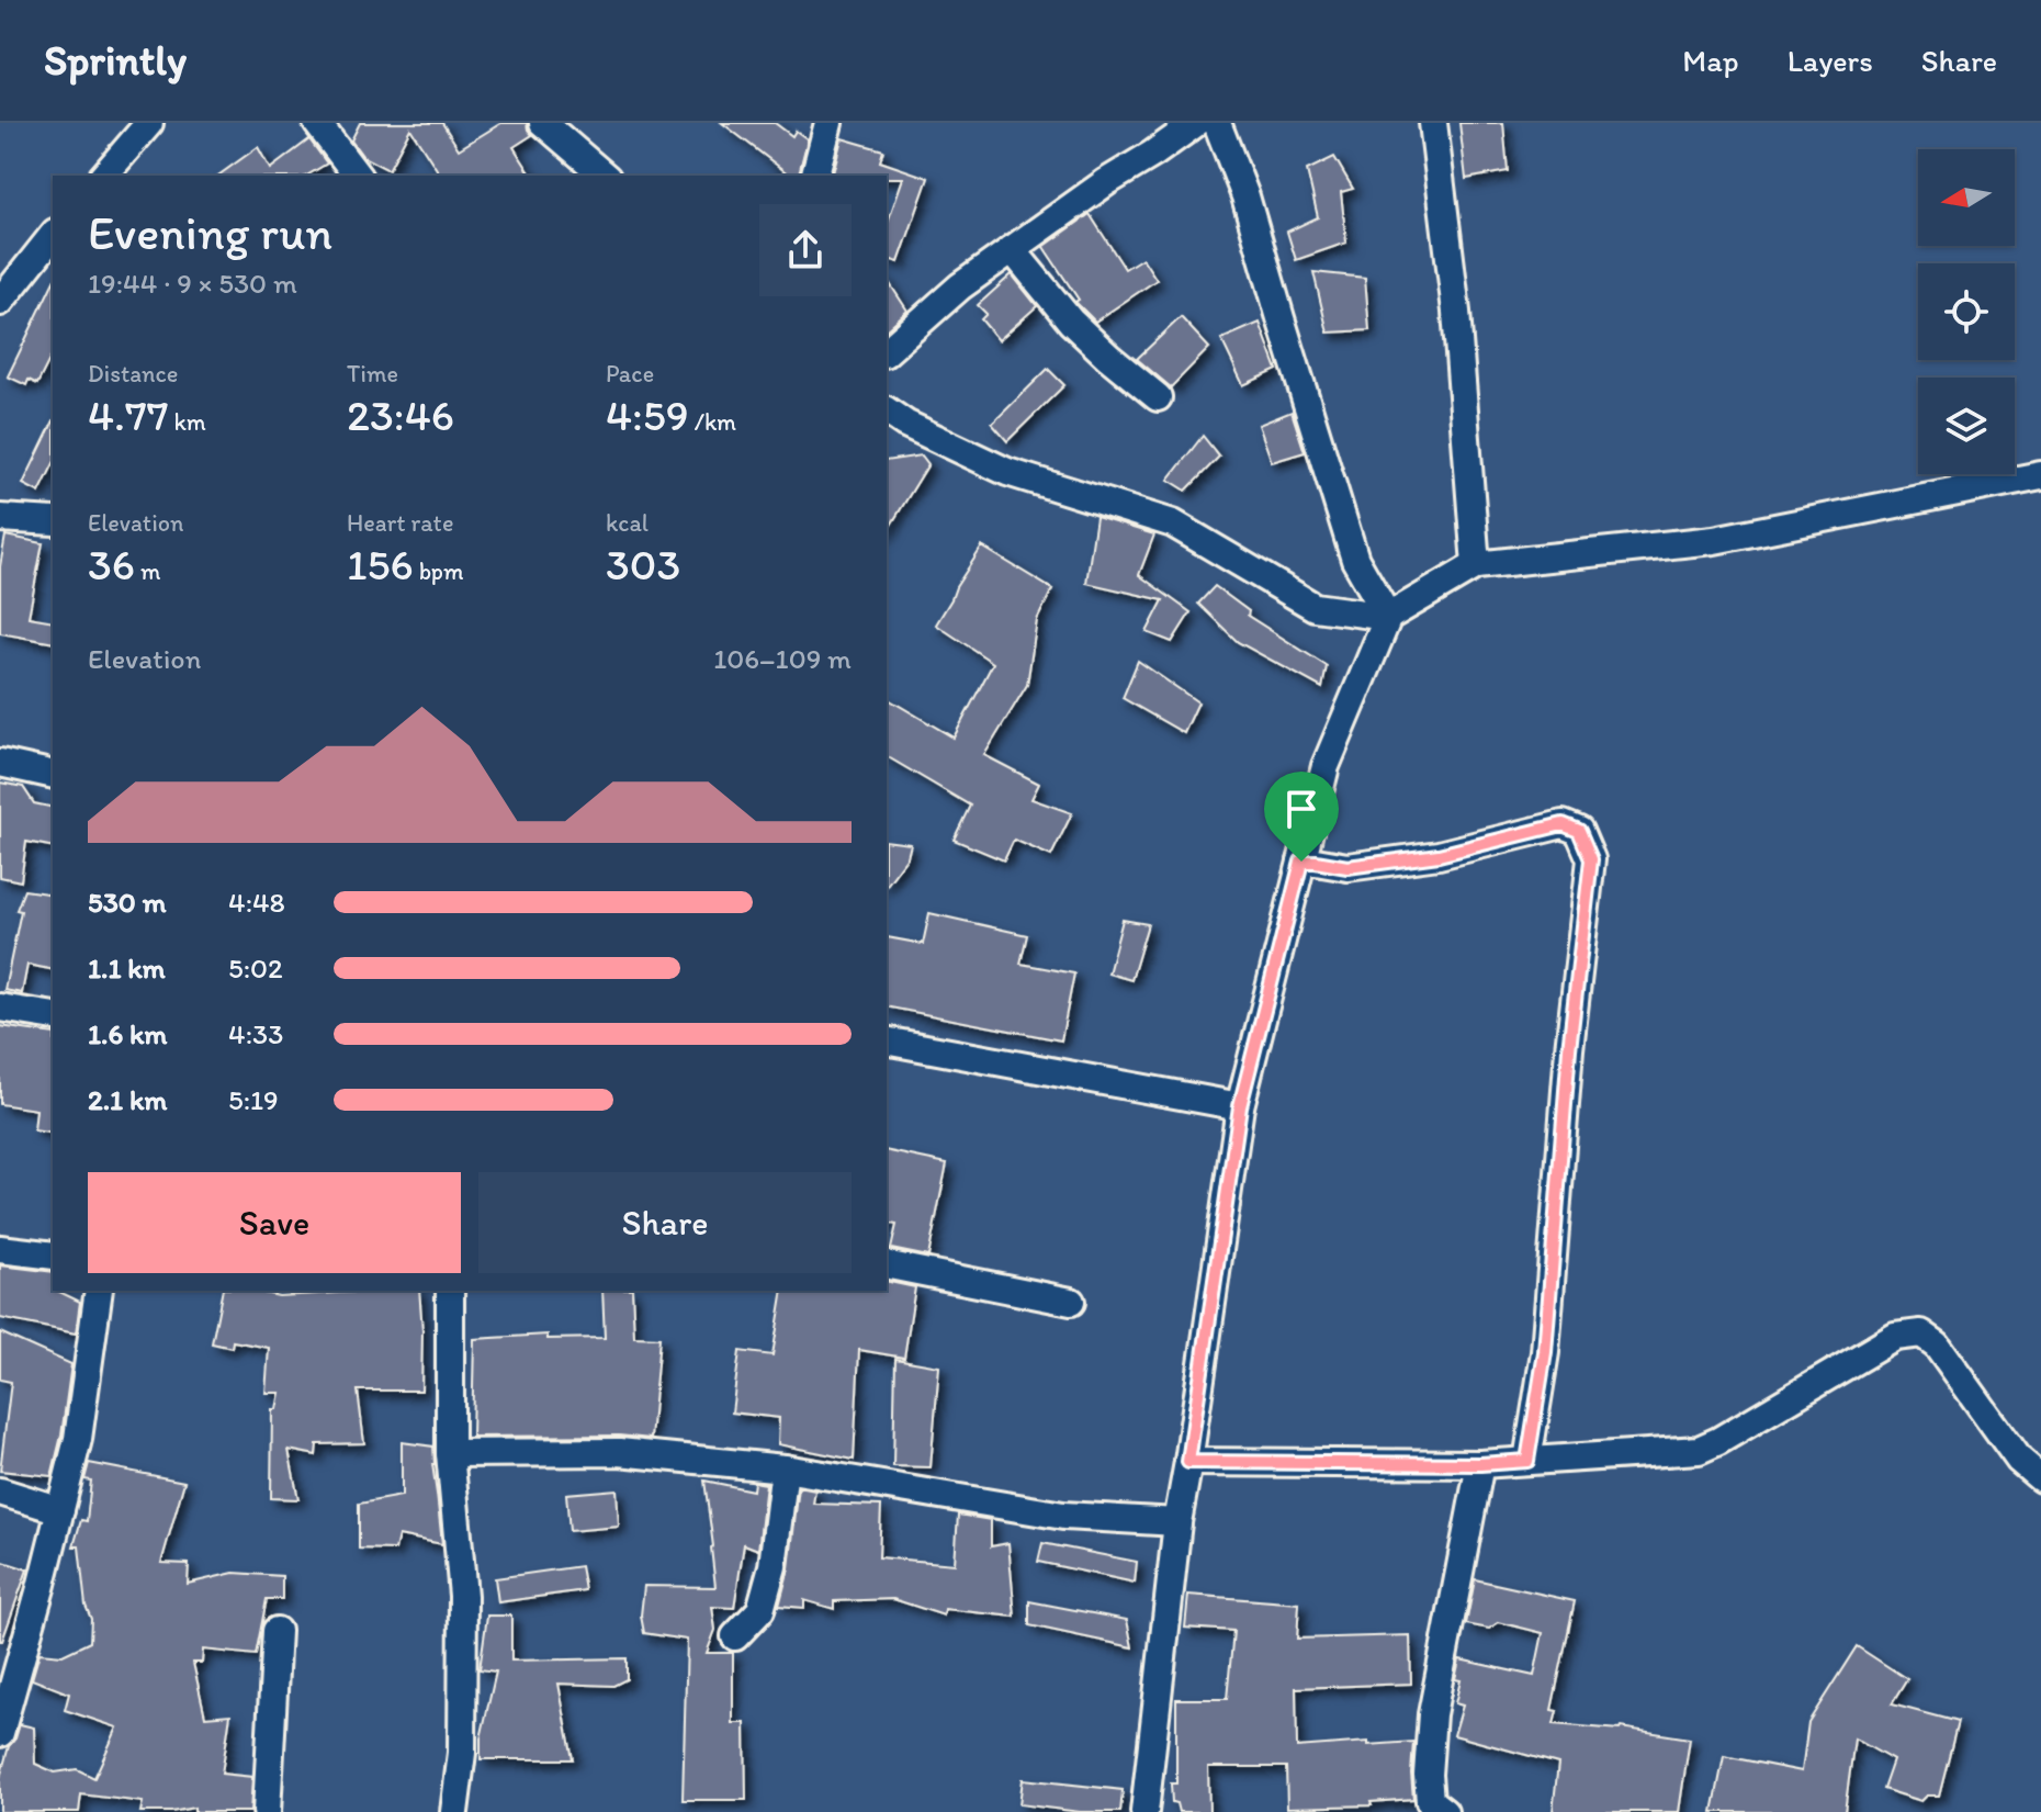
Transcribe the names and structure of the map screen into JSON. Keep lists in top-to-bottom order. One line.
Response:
{"north":"left","page":{"header":"Sprintly","nav":["Map","Layers","Share"],"heading":["Evening run","19:44 · 9 × 530 m"],"stats":[["Distance","4.77 km"],["Time","23:46"],["Pace","4:59 /km"],["Elevation","36 m"],["Heart rate","156 bpm"],["kcal","303"]],"chart":["Elevation","106–109 m"],"list":[{"name":"530 m","note":"4:48"},{"name":"1.1 km","note":"5:02"},{"name":"1.6 km","note":"4:33"},{"name":"2.1 km","note":"5:19"}],"buttons":["Save","Share"]}}
